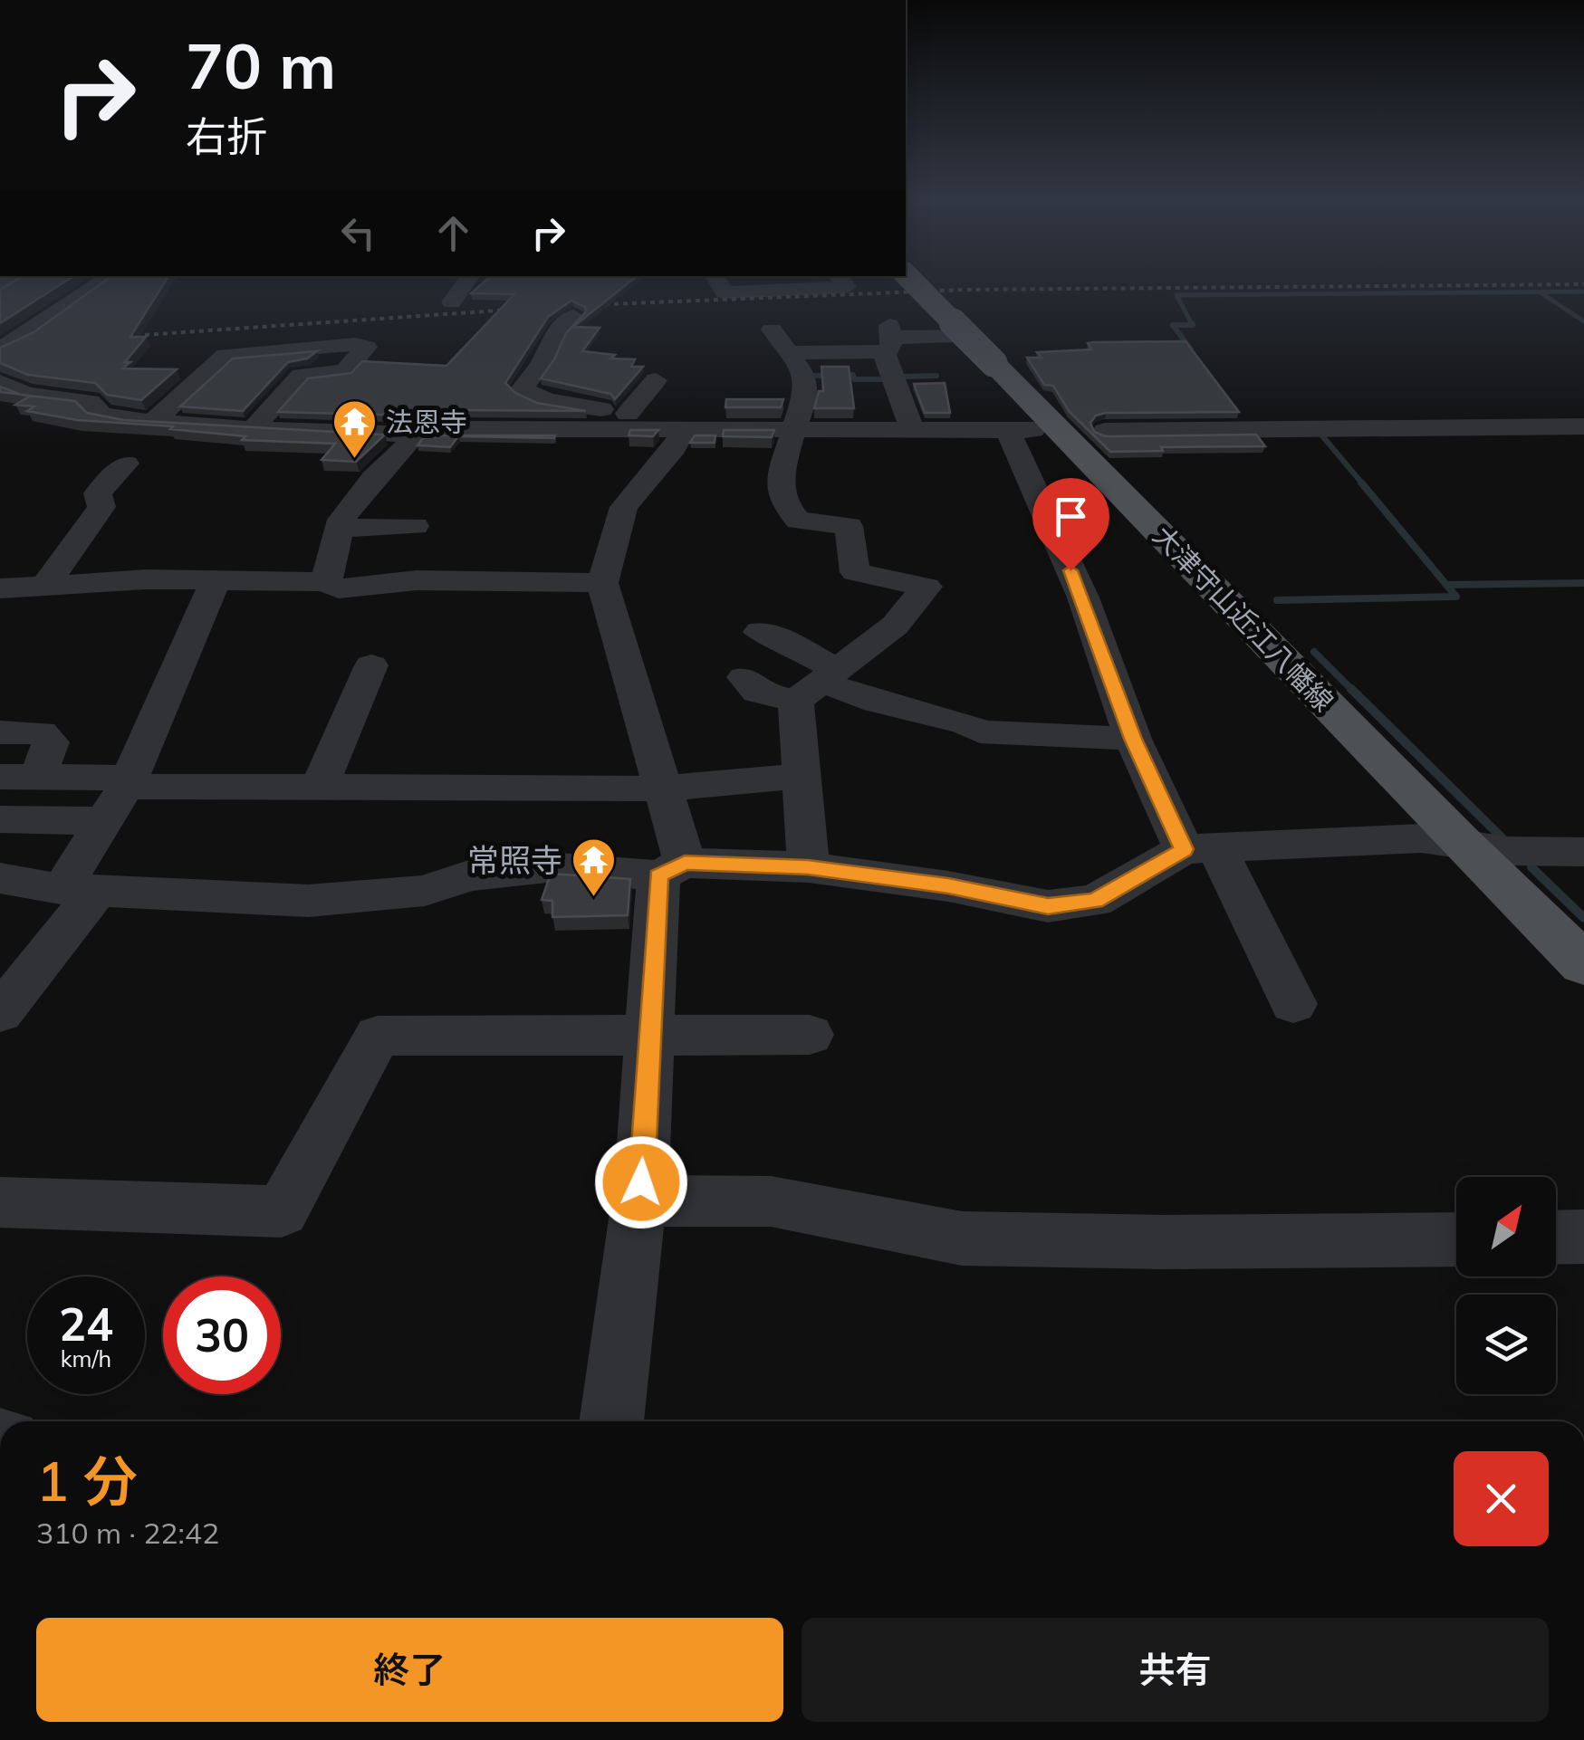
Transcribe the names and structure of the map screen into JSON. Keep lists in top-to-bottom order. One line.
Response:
{"streets":{"main road":["大津守山近江八幡線"]},"places":{"temple":["法恩寺","常照寺"]},"north":"top right","page":{"turn":["70 m","右折"],"speed":"24 km/h","limit":"30","heading":["1 分","310 m · 22:42"],"buttons":["終了","共有"]}}
